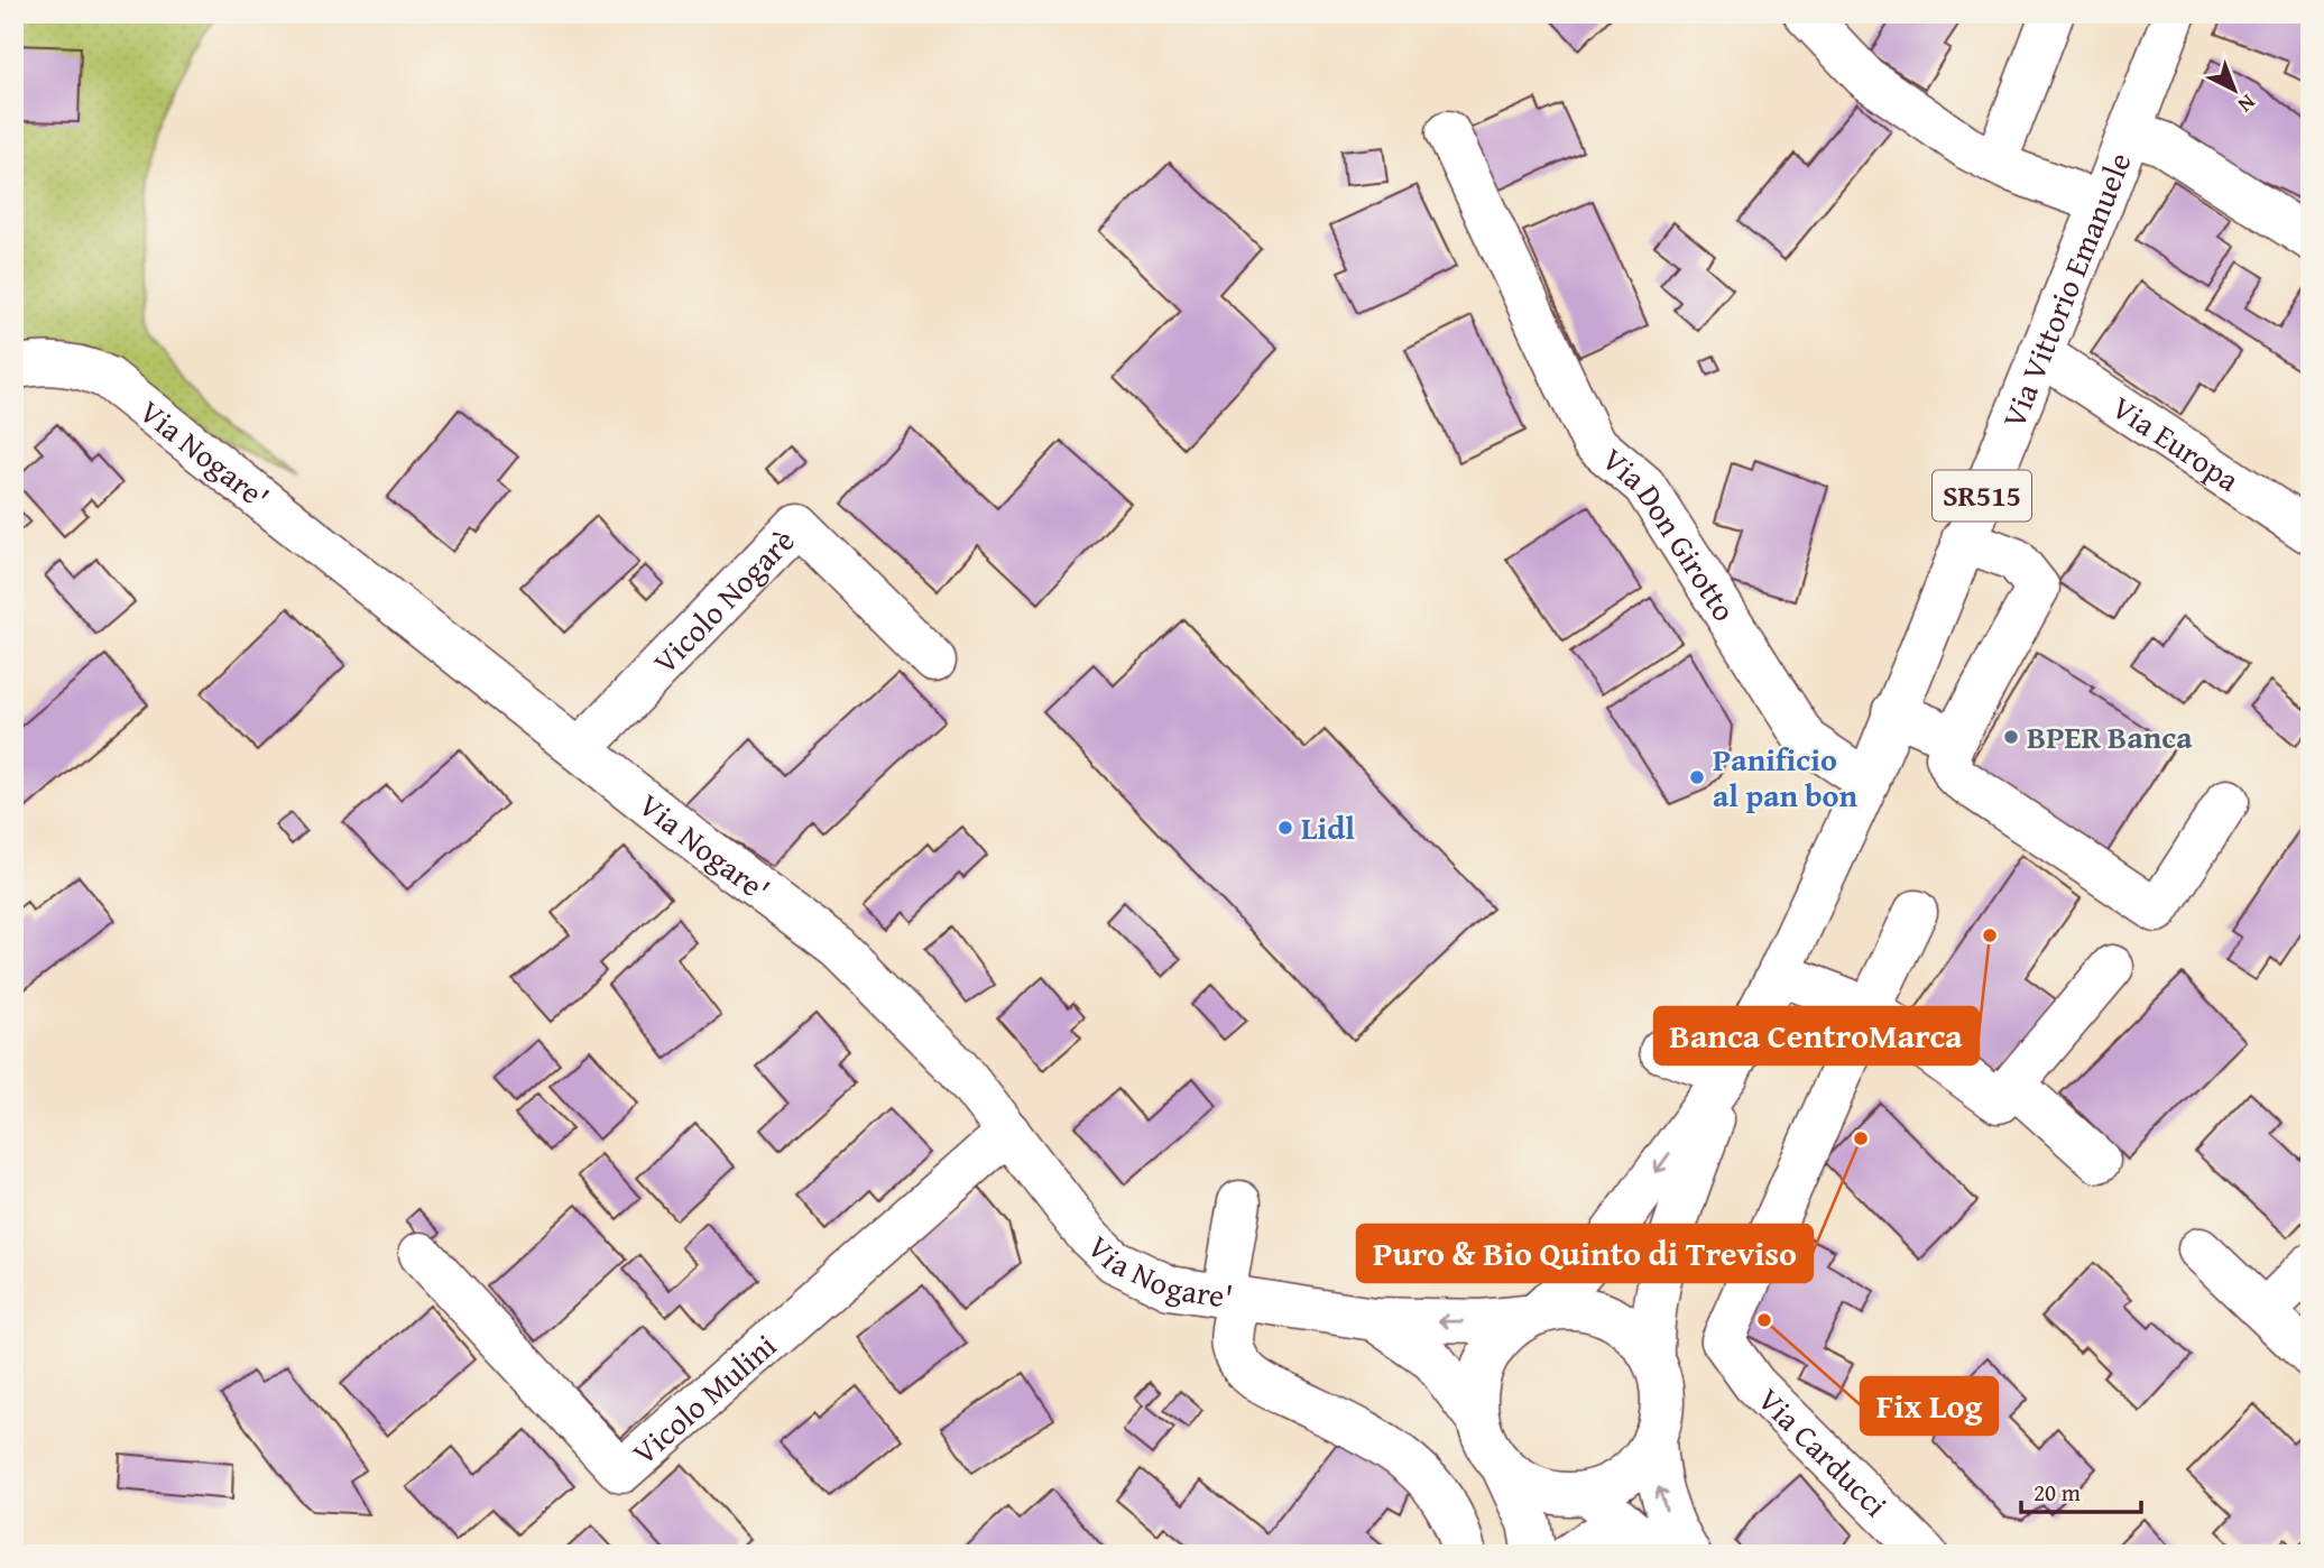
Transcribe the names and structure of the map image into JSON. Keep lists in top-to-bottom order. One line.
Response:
{"streets":{"street":["Via Vittorio Emanuele","Via Europa","Via Nogare'","SR515","Via Don Girotto","Vicolo Nogarè","Vicolo Mulini","Via Carducci"]},"crossings":[["Via Vittorio Emanuele","Via Europa"],["Via Vittorio Emanuele","Via Nogare'"],["Via Vittorio Emanuele","Via Don Girotto"],["Via Nogare'","Vicolo Nogarè"],["Via Nogare'","Vicolo Mulini"]],"places":["BPER Banca","Panificio al pan bon","Lidl","Banca CentroMarca","Puro & Bio Quinto di Treviso","Fix Log"],"scale_bar":"20 m","north":"bottom right"}
